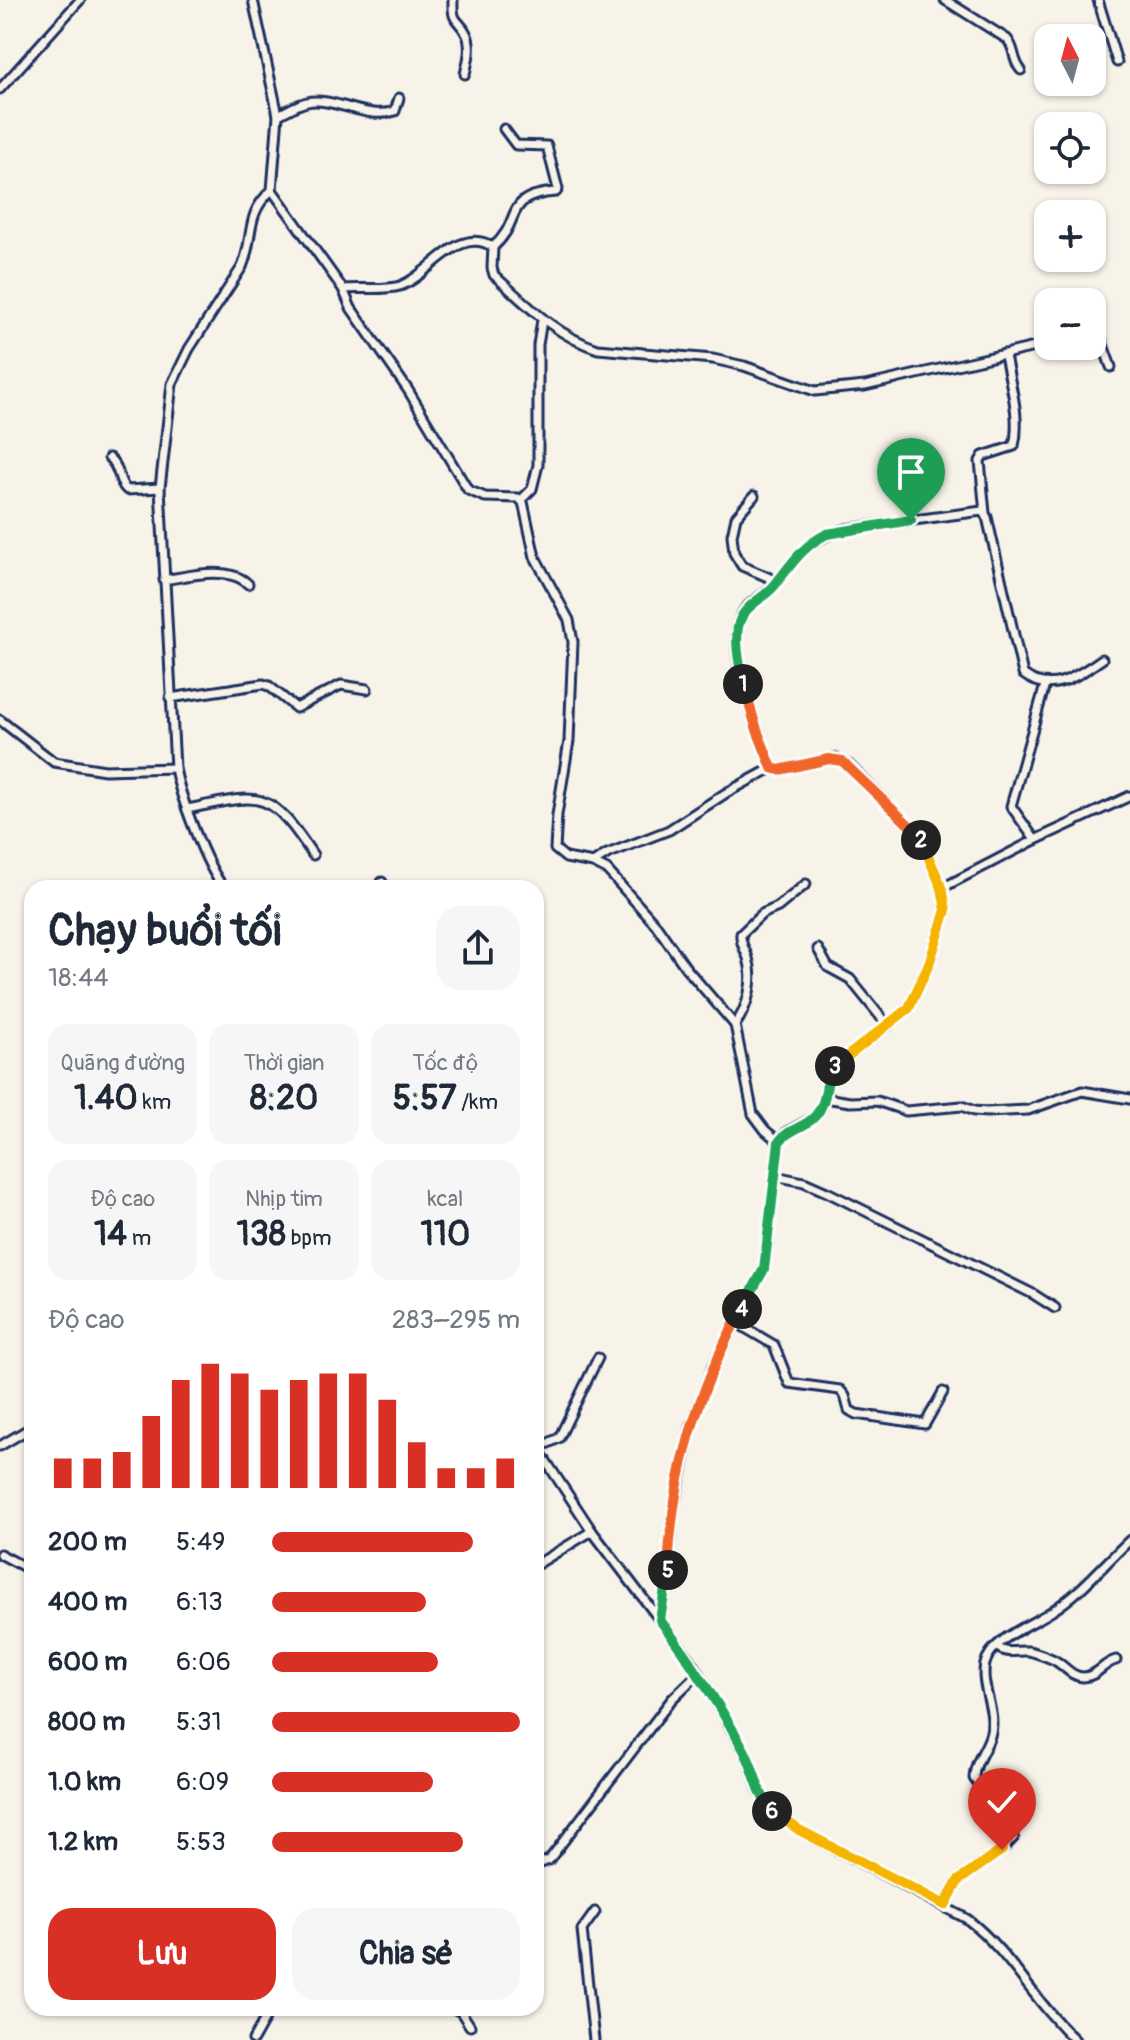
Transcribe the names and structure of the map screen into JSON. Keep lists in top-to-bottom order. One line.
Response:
{"north":"top","page":{"map_buttons":["+","−"],"pins":["1","2","3","4","5","6"],"heading":["Chạy buổi tối","18:44"],"stats":[["Quãng đường","1.40 km"],["Thời gian","8:20"],["Tốc độ","5:57 /km"],["Độ cao","14 m"],["Nhịp tim","138 bpm"],["kcal","110"]],"chart":["Độ cao","283–295 m"],"list":[{"name":"200 m","note":"5:49"},{"name":"400 m","note":"6:13"},{"name":"600 m","note":"6:06"},{"name":"800 m","note":"5:31"},{"name":"1.0 km","note":"6:09"},{"name":"1.2 km","note":"5:53"}],"buttons":["Lưu","Chia sẻ"]}}
